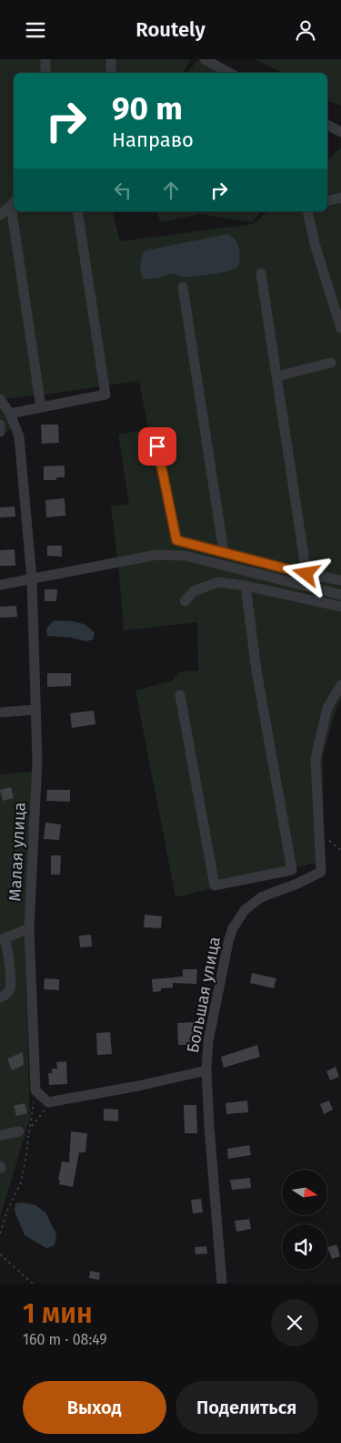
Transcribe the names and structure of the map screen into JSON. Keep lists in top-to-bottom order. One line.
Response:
{"streets":{"street":["Малая улица","Большая улица"]},"north":"right","page":{"header":"Routely","turn":["90 m","Направо"],"heading":["1 мин","160 m · 08:49"],"buttons":["Выход","Поделиться"]}}
